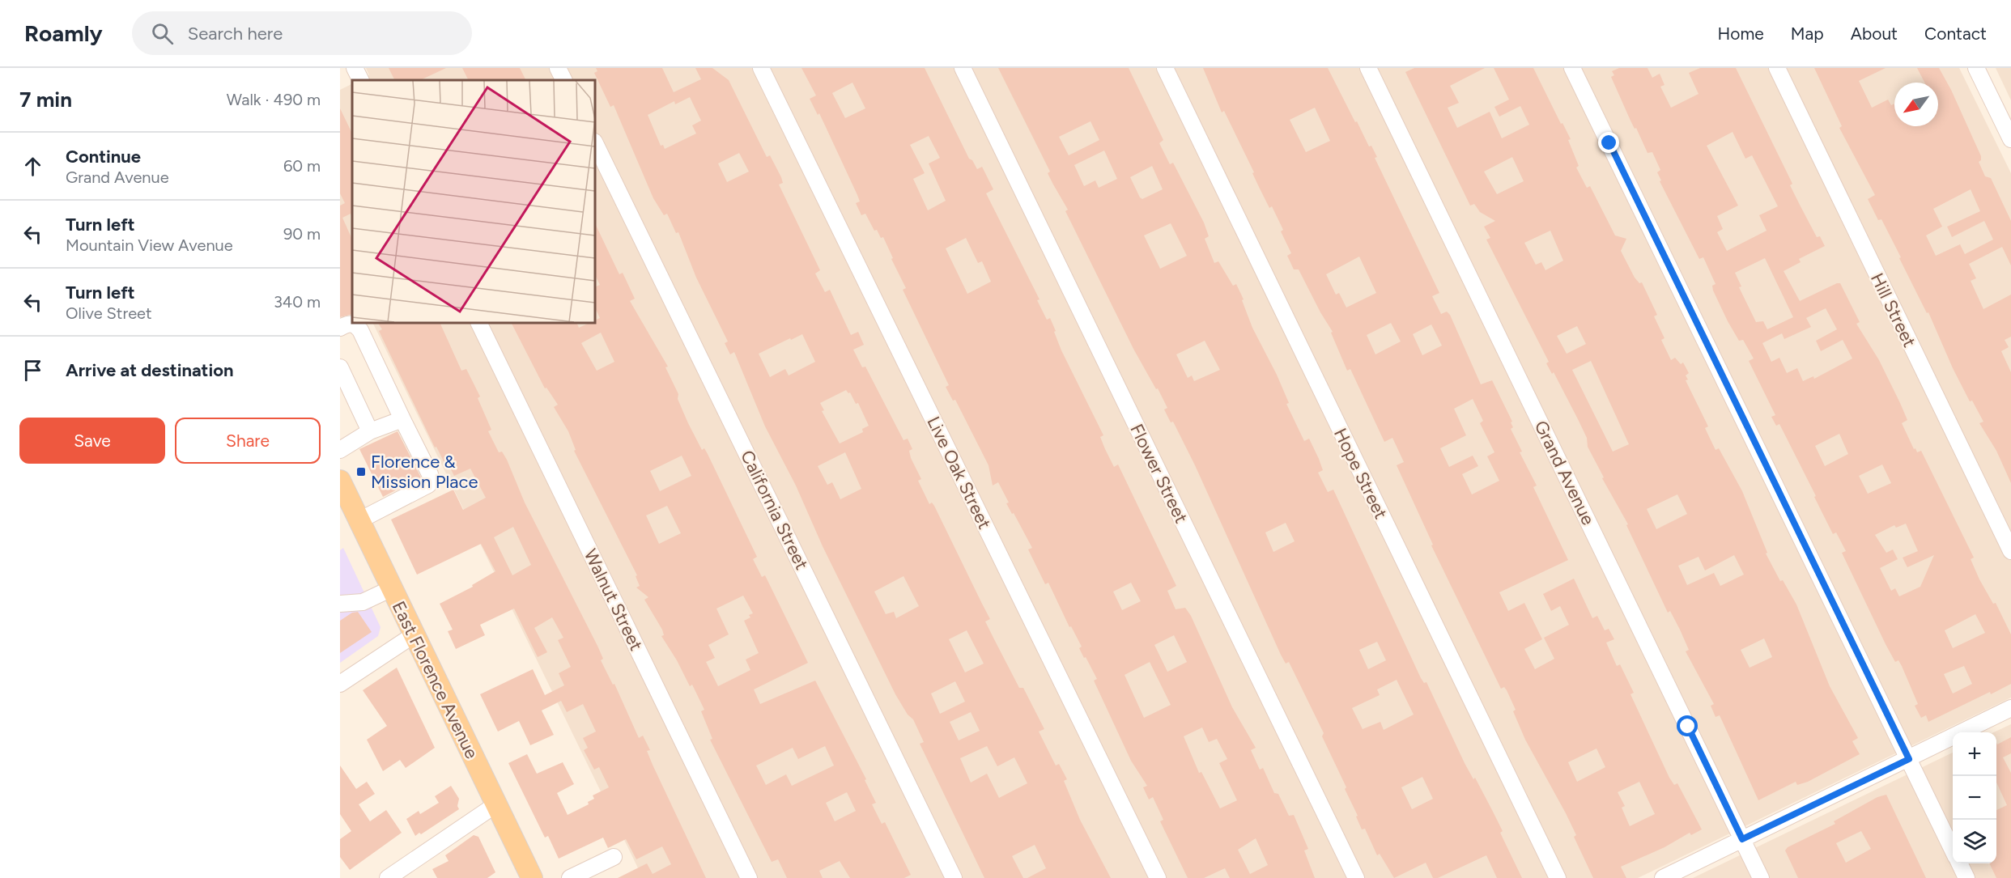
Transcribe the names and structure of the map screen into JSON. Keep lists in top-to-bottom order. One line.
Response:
{"streets":{"main road":["East Florence Avenue"],"street":["Hill Street","Live Oak Street","Grand Avenue","Flower Street","Hope Street","California Street","Walnut Street"]},"places":{"transit":["Florence & Mission Place"]},"north":"bottom left","page":{"header":"Roamly","search":"Search here","nav":["Home","Map","About","Contact"],"heading":["7 min","Walk · 490 m"],"list":[["Continue","Grand Avenue","60 m"],["Turn left","Mountain View Avenue","90 m"],["Turn left","Olive Street","340 m"],"Arrive at destination"],"buttons":["Save","Share"],"map_buttons":["+","−"]}}
